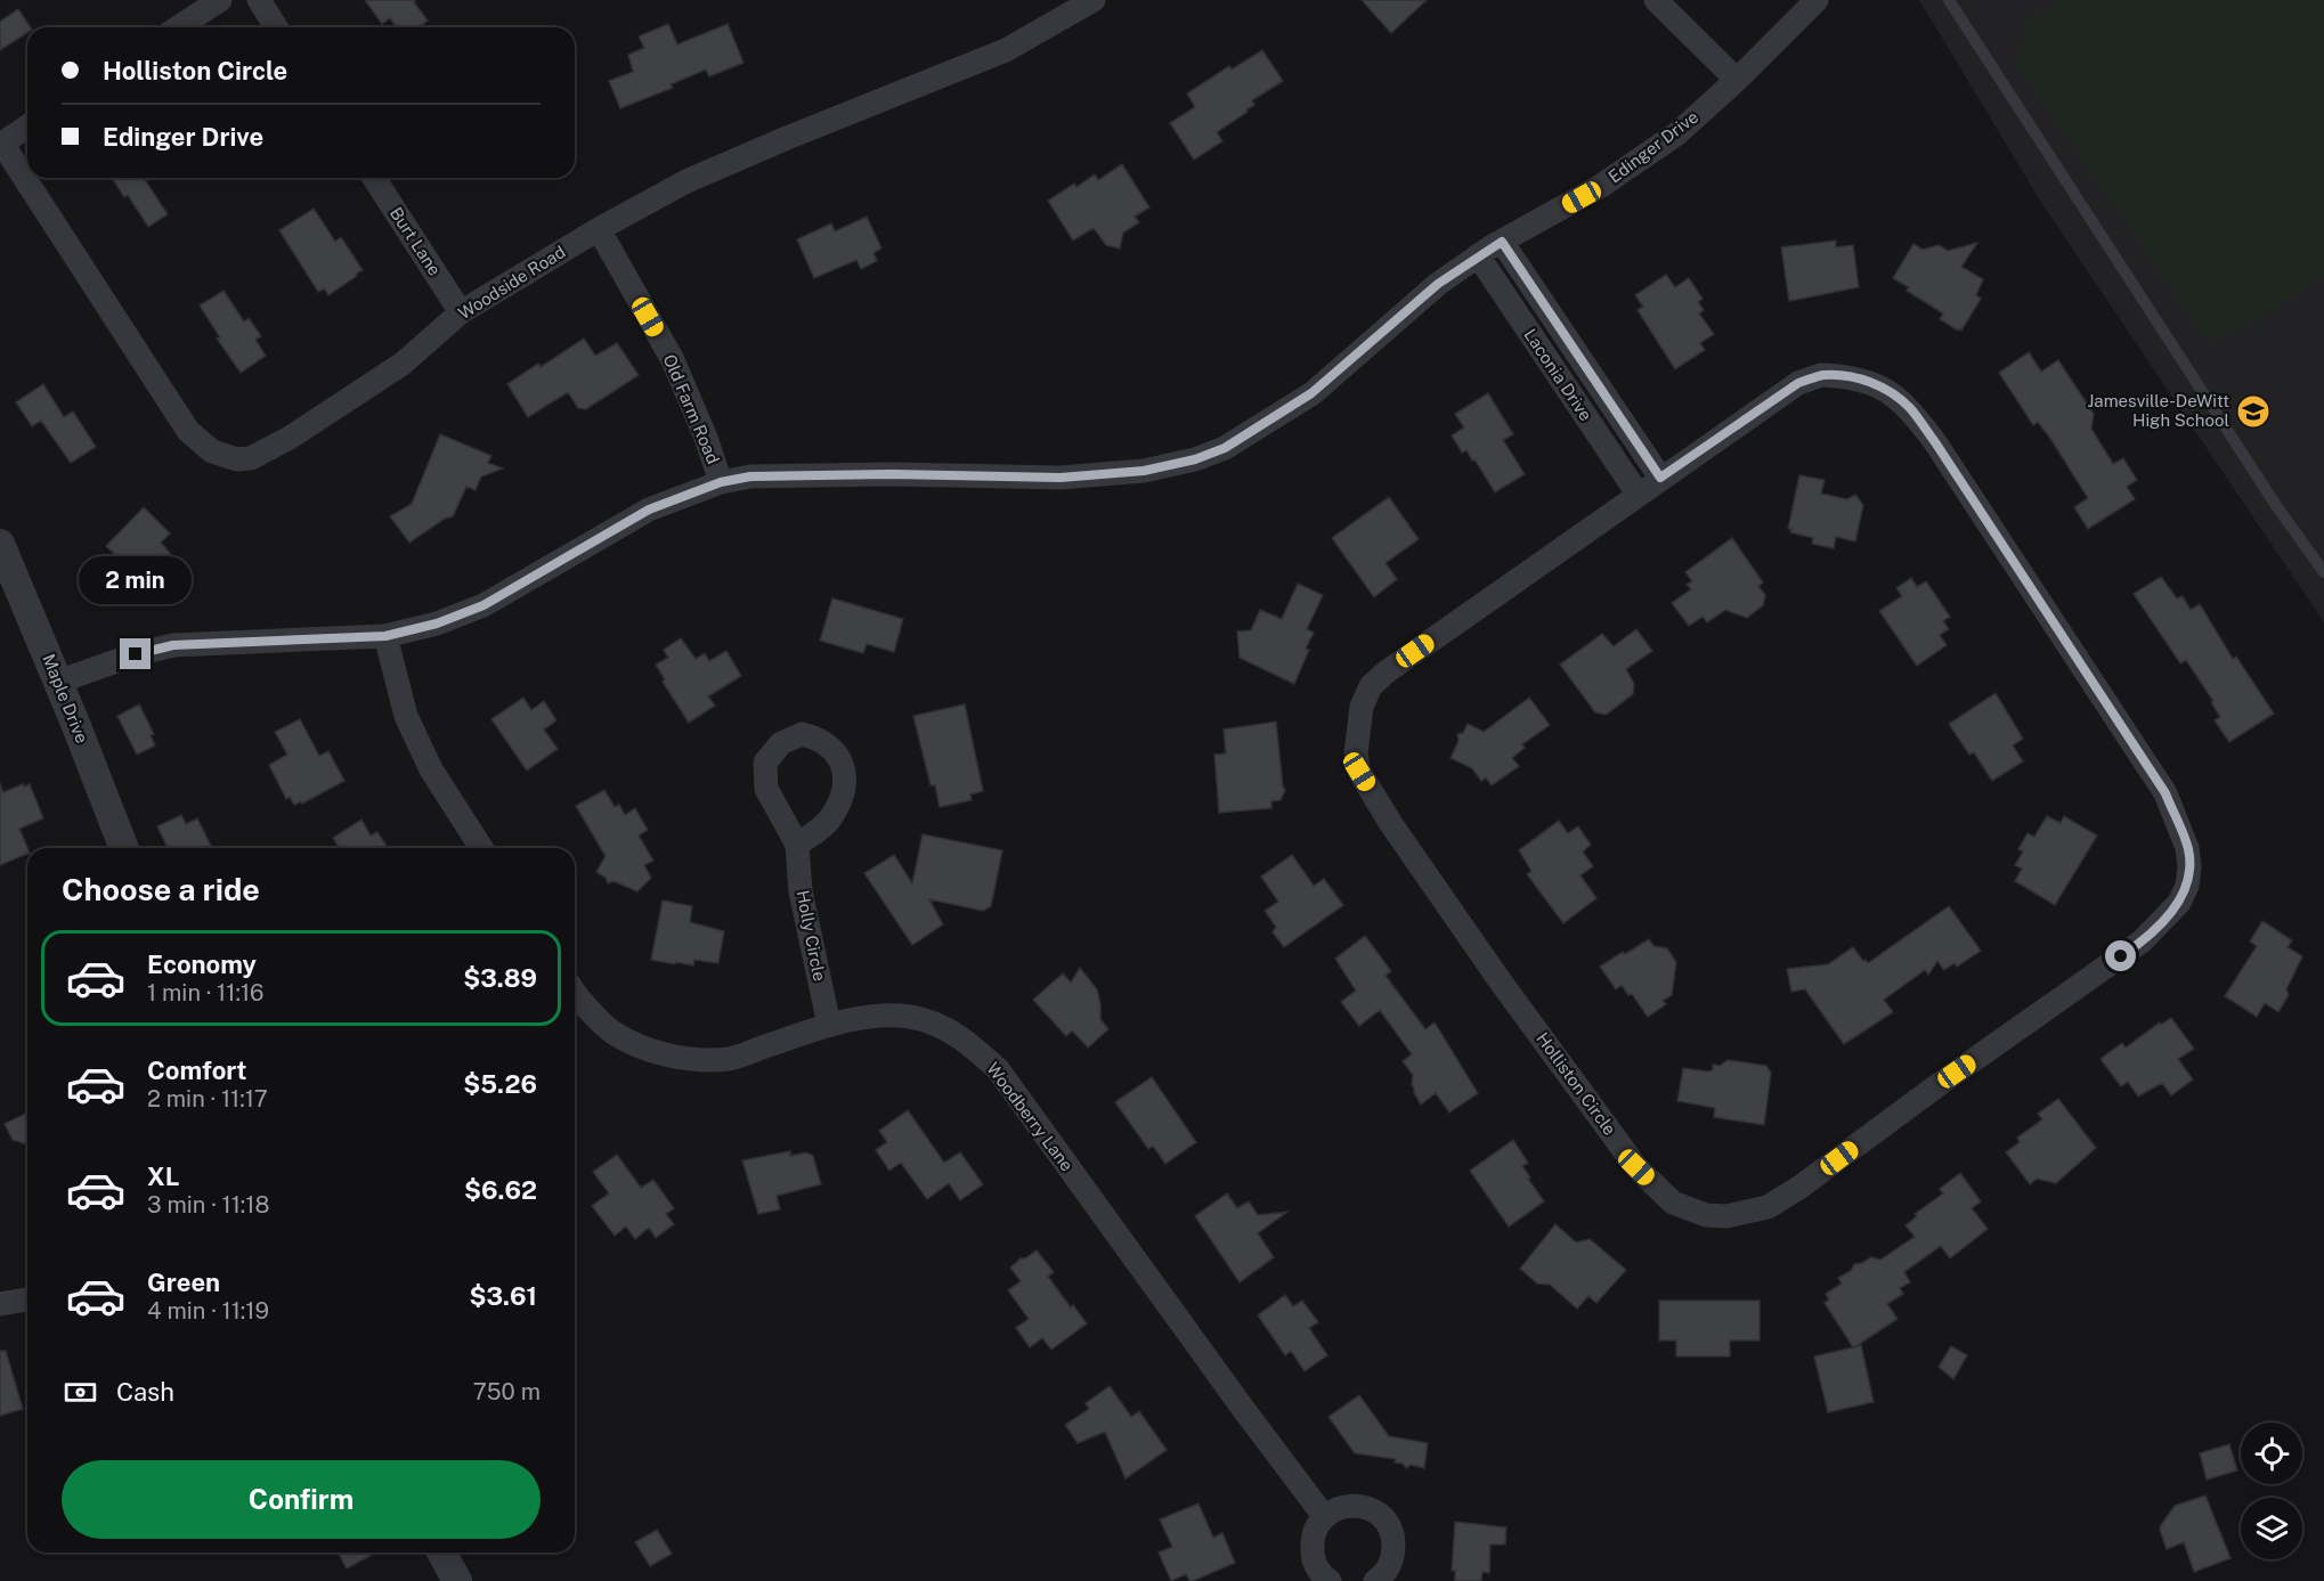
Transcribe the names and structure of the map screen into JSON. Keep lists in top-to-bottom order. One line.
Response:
{"streets":{"street":["Edinger Drive","Burt Lane","Woodside Road","Laconia Drive","Old Farm Road","Maple Drive","Holly Circle","Holliston Circle","Woodberry Lane"]},"crossings":[["Edinger Drive","Laconia Drive"],["Edinger Drive","Old Farm Road"],["Edinger Drive","Maple Drive"],["Burt Lane","Woodside Road"],["Woodside Road","Old Farm Road"],["Laconia Drive","Holliston Circle"],["Holly Circle","Woodberry Lane"]],"places":{"school or university":["Jamesville-DeWitt High School"]},"page":{"banner":["Holliston Circle","Edinger Drive"],"bubble":"2 min","heading":"Choose a ride","list":[{"name":"Economy","note":"1 min · 11:16","value":"$3.89"},{"name":"Comfort","note":"2 min · 11:17","value":"$5.26"},{"name":"XL","note":"3 min · 11:18","value":"$6.62"},{"name":"Green","note":"4 min · 11:19","value":"$3.61"}],"pay":["Cash","750 m"],"buttons":"Confirm"}}
